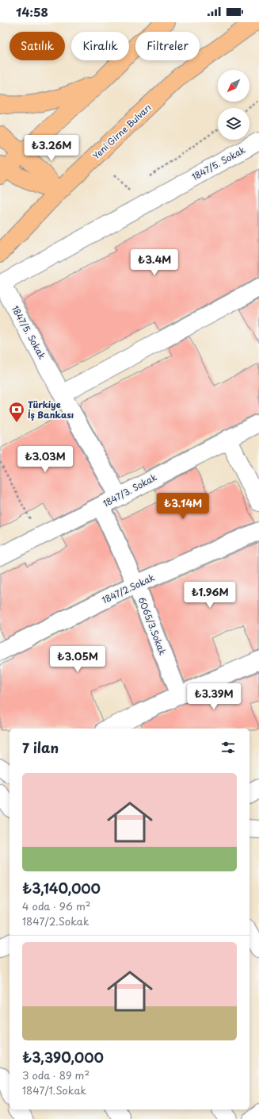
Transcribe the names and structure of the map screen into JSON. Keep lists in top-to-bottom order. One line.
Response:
{"streets":{"main road":["Yeni Girne Bulvarı"],"street":["1847/5. Sokak","1847/3. Sokak","1847/2.Sokak","6065/3.Sokak"]},"crossings":[["1847/3. Sokak","6065/3.Sokak"],["1847/2.Sokak","6065/3.Sokak"]],"places":{"bank":["Türkiye İş Bankası"]},"north":"bottom left","page":{"status":"14:58","chip":["Satılık","Kiralık","Filtreler"],"price":["₺3.26M","₺3.4M","₺3.03M","₺3.14M","₺1.96M","₺3.05M","₺3.39M"],"heading":"7 ilan","list":[{"name":"₺3,140,000","note":"4 oda · 96 m² · 1847/2.Sokak"},{"name":"₺3,390,000","note":"3 oda · 89 m² · 1847/1.Sokak"}]}}
